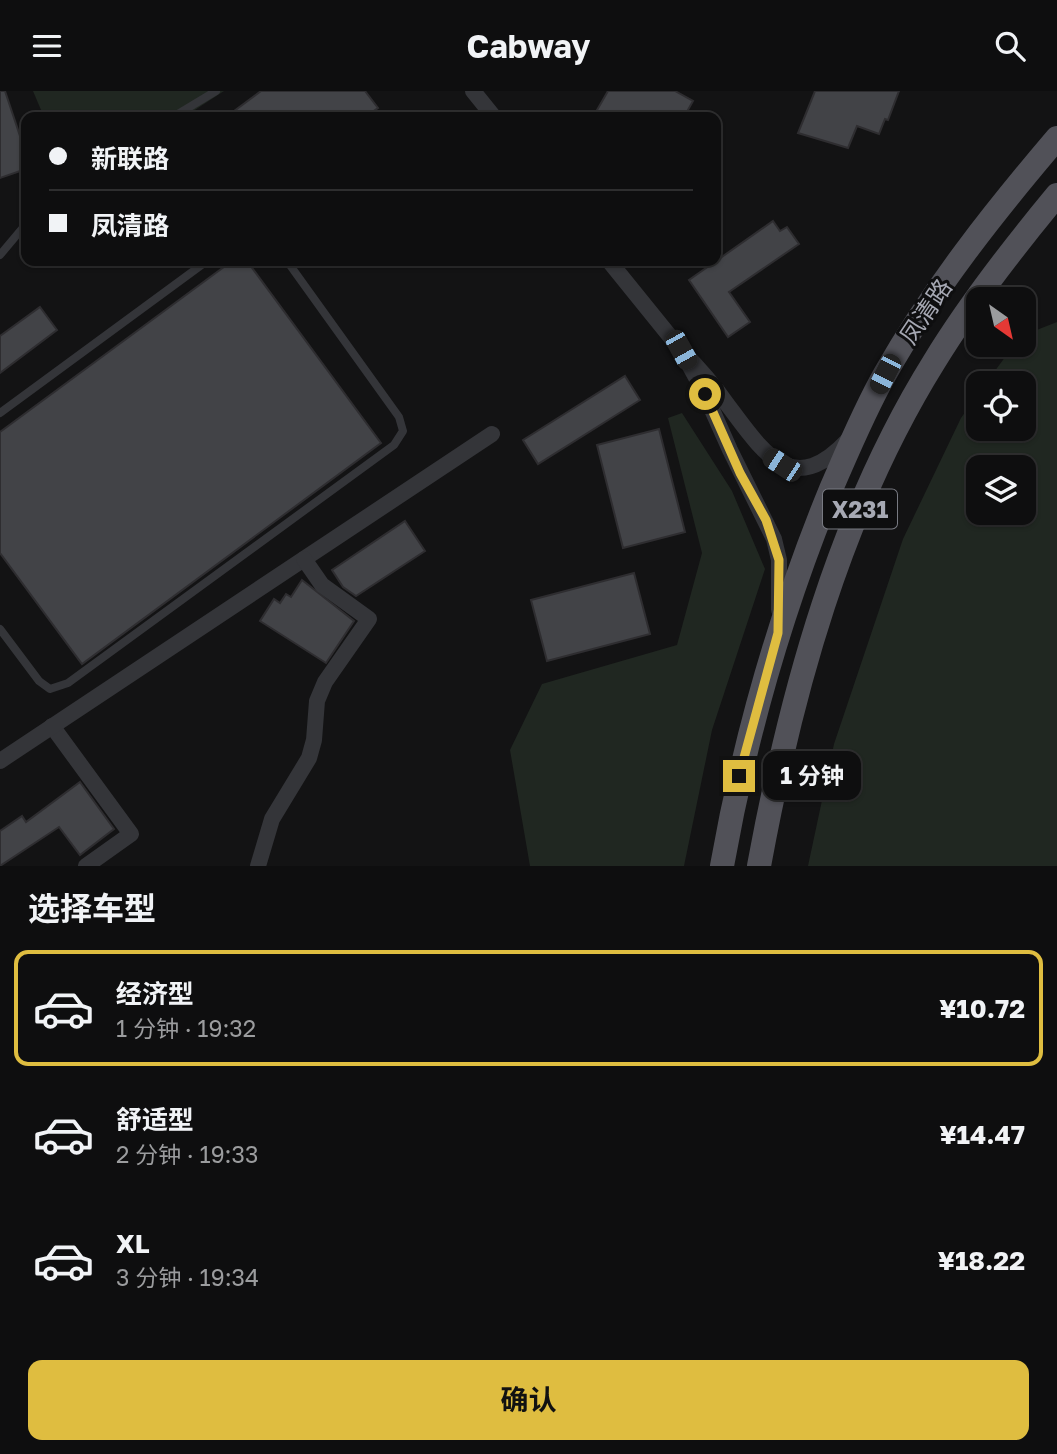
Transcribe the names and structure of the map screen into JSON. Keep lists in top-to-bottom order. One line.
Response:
{"streets":{"main road":["凤清路","X231"]},"north":"bottom right","page":{"header":"Cabway","banner":["新联路","凤清路"],"bubble":"1 分钟","heading":"选择车型","list":[{"name":"经济型","note":"1 分钟 · 19:32","value":"¥10.72"},{"name":"舒适型","note":"2 分钟 · 19:33","value":"¥14.47"},{"name":"XL","note":"3 分钟 · 19:34","value":"¥18.22"}],"buttons":"确认"}}
